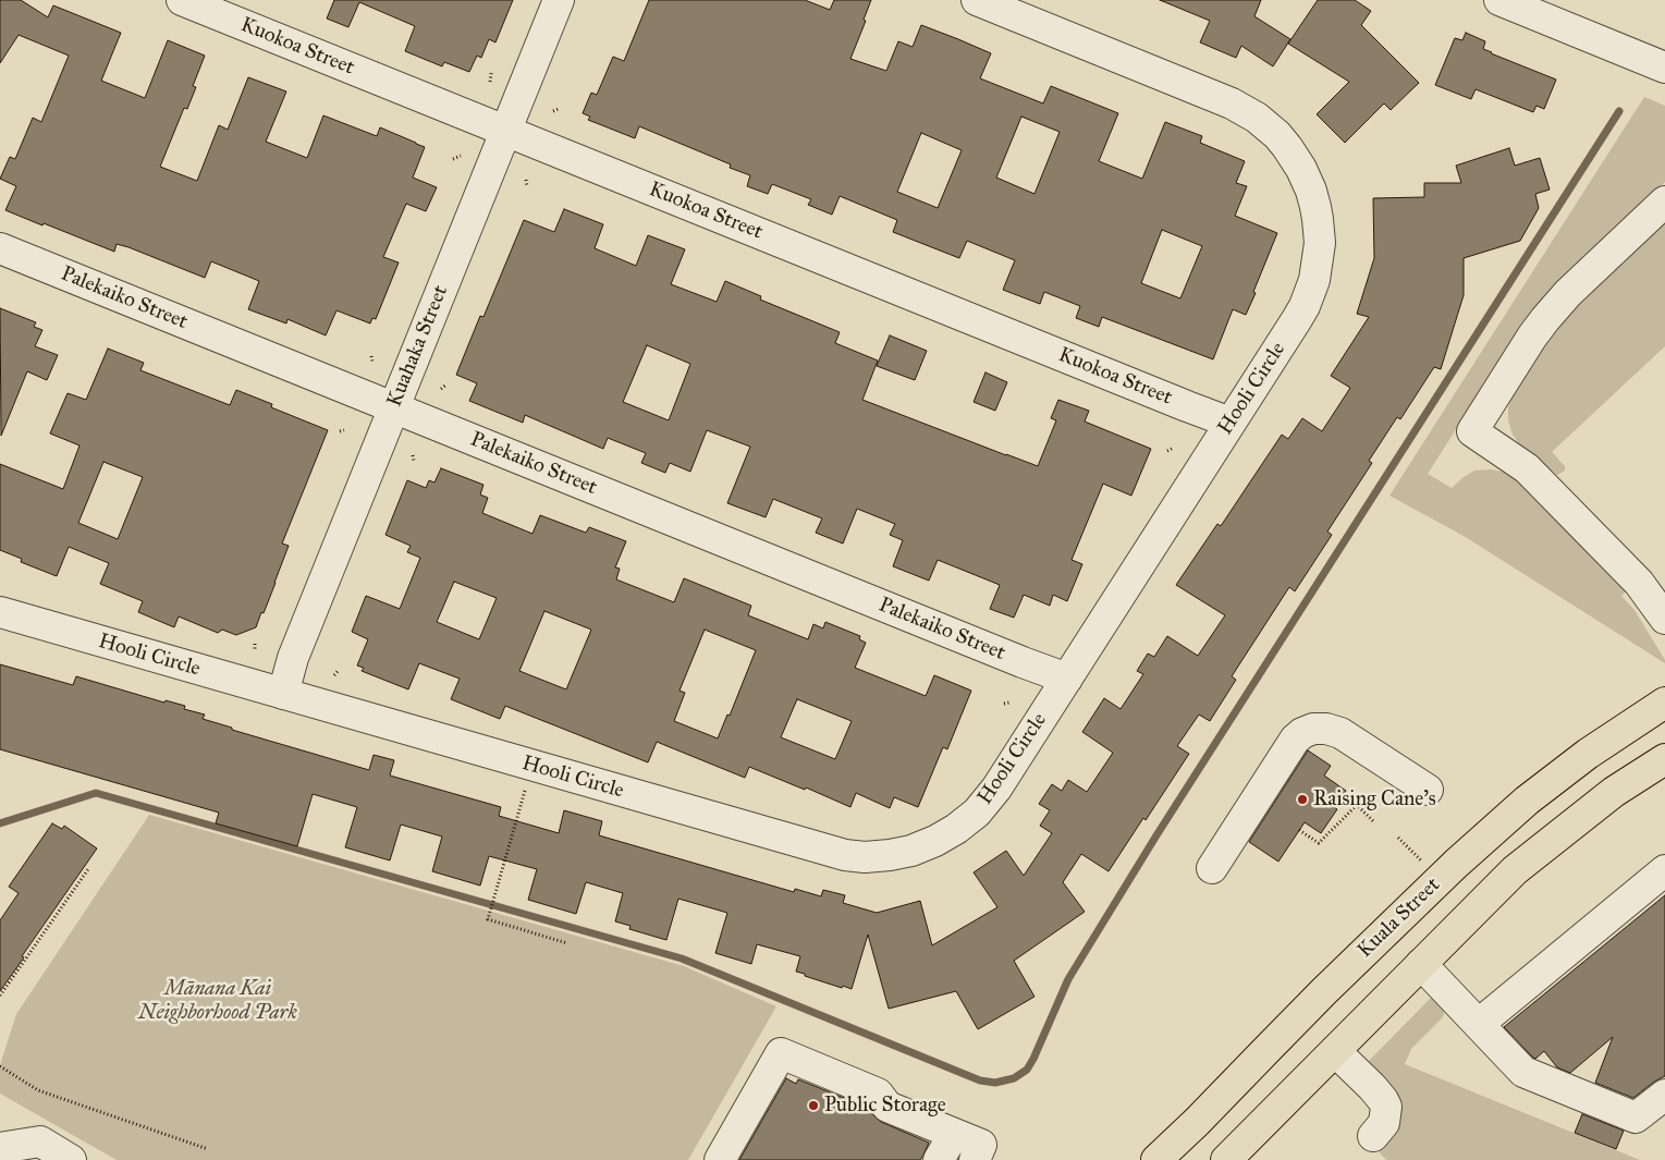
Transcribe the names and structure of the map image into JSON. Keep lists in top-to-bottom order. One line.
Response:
{"streets":{"main road":["Kuala Street"],"street":["Kuokoa Street","Palekaiko Street","Kuahaka Street","Hooli Circle"]},"crossings":[["Kuokoa Street","Kuahaka Street"],["Kuokoa Street","Hooli Circle"],["Palekaiko Street","Kuahaka Street"],["Palekaiko Street","Hooli Circle"],["Kuahaka Street","Hooli Circle"]],"parks":["Mānana Kai Neighborhood Park"],"places":["Raising Cane's","Public Storage"]}
